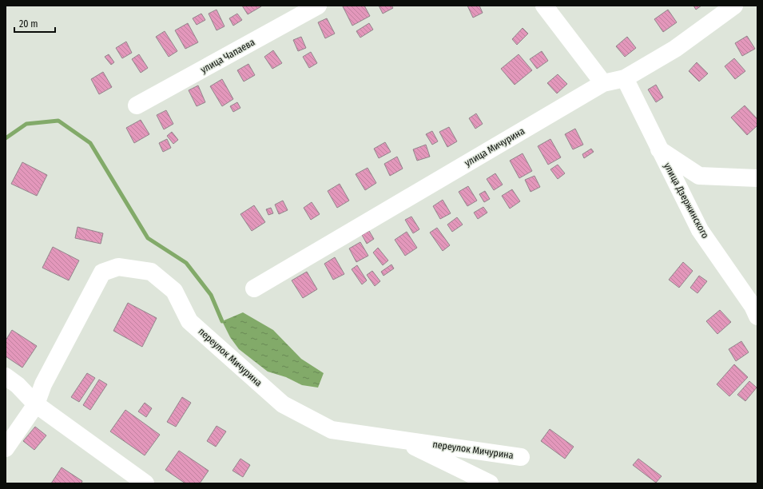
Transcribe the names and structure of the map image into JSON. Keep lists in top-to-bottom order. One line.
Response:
{"streets":{"street":["улица Чапаева","улица Мичурина","улица Дзержинского","переулок Мичурина"]},"crossings":[["улица Мичурина","улица Дзержинского"]],"scale_bar":"20 m"}
